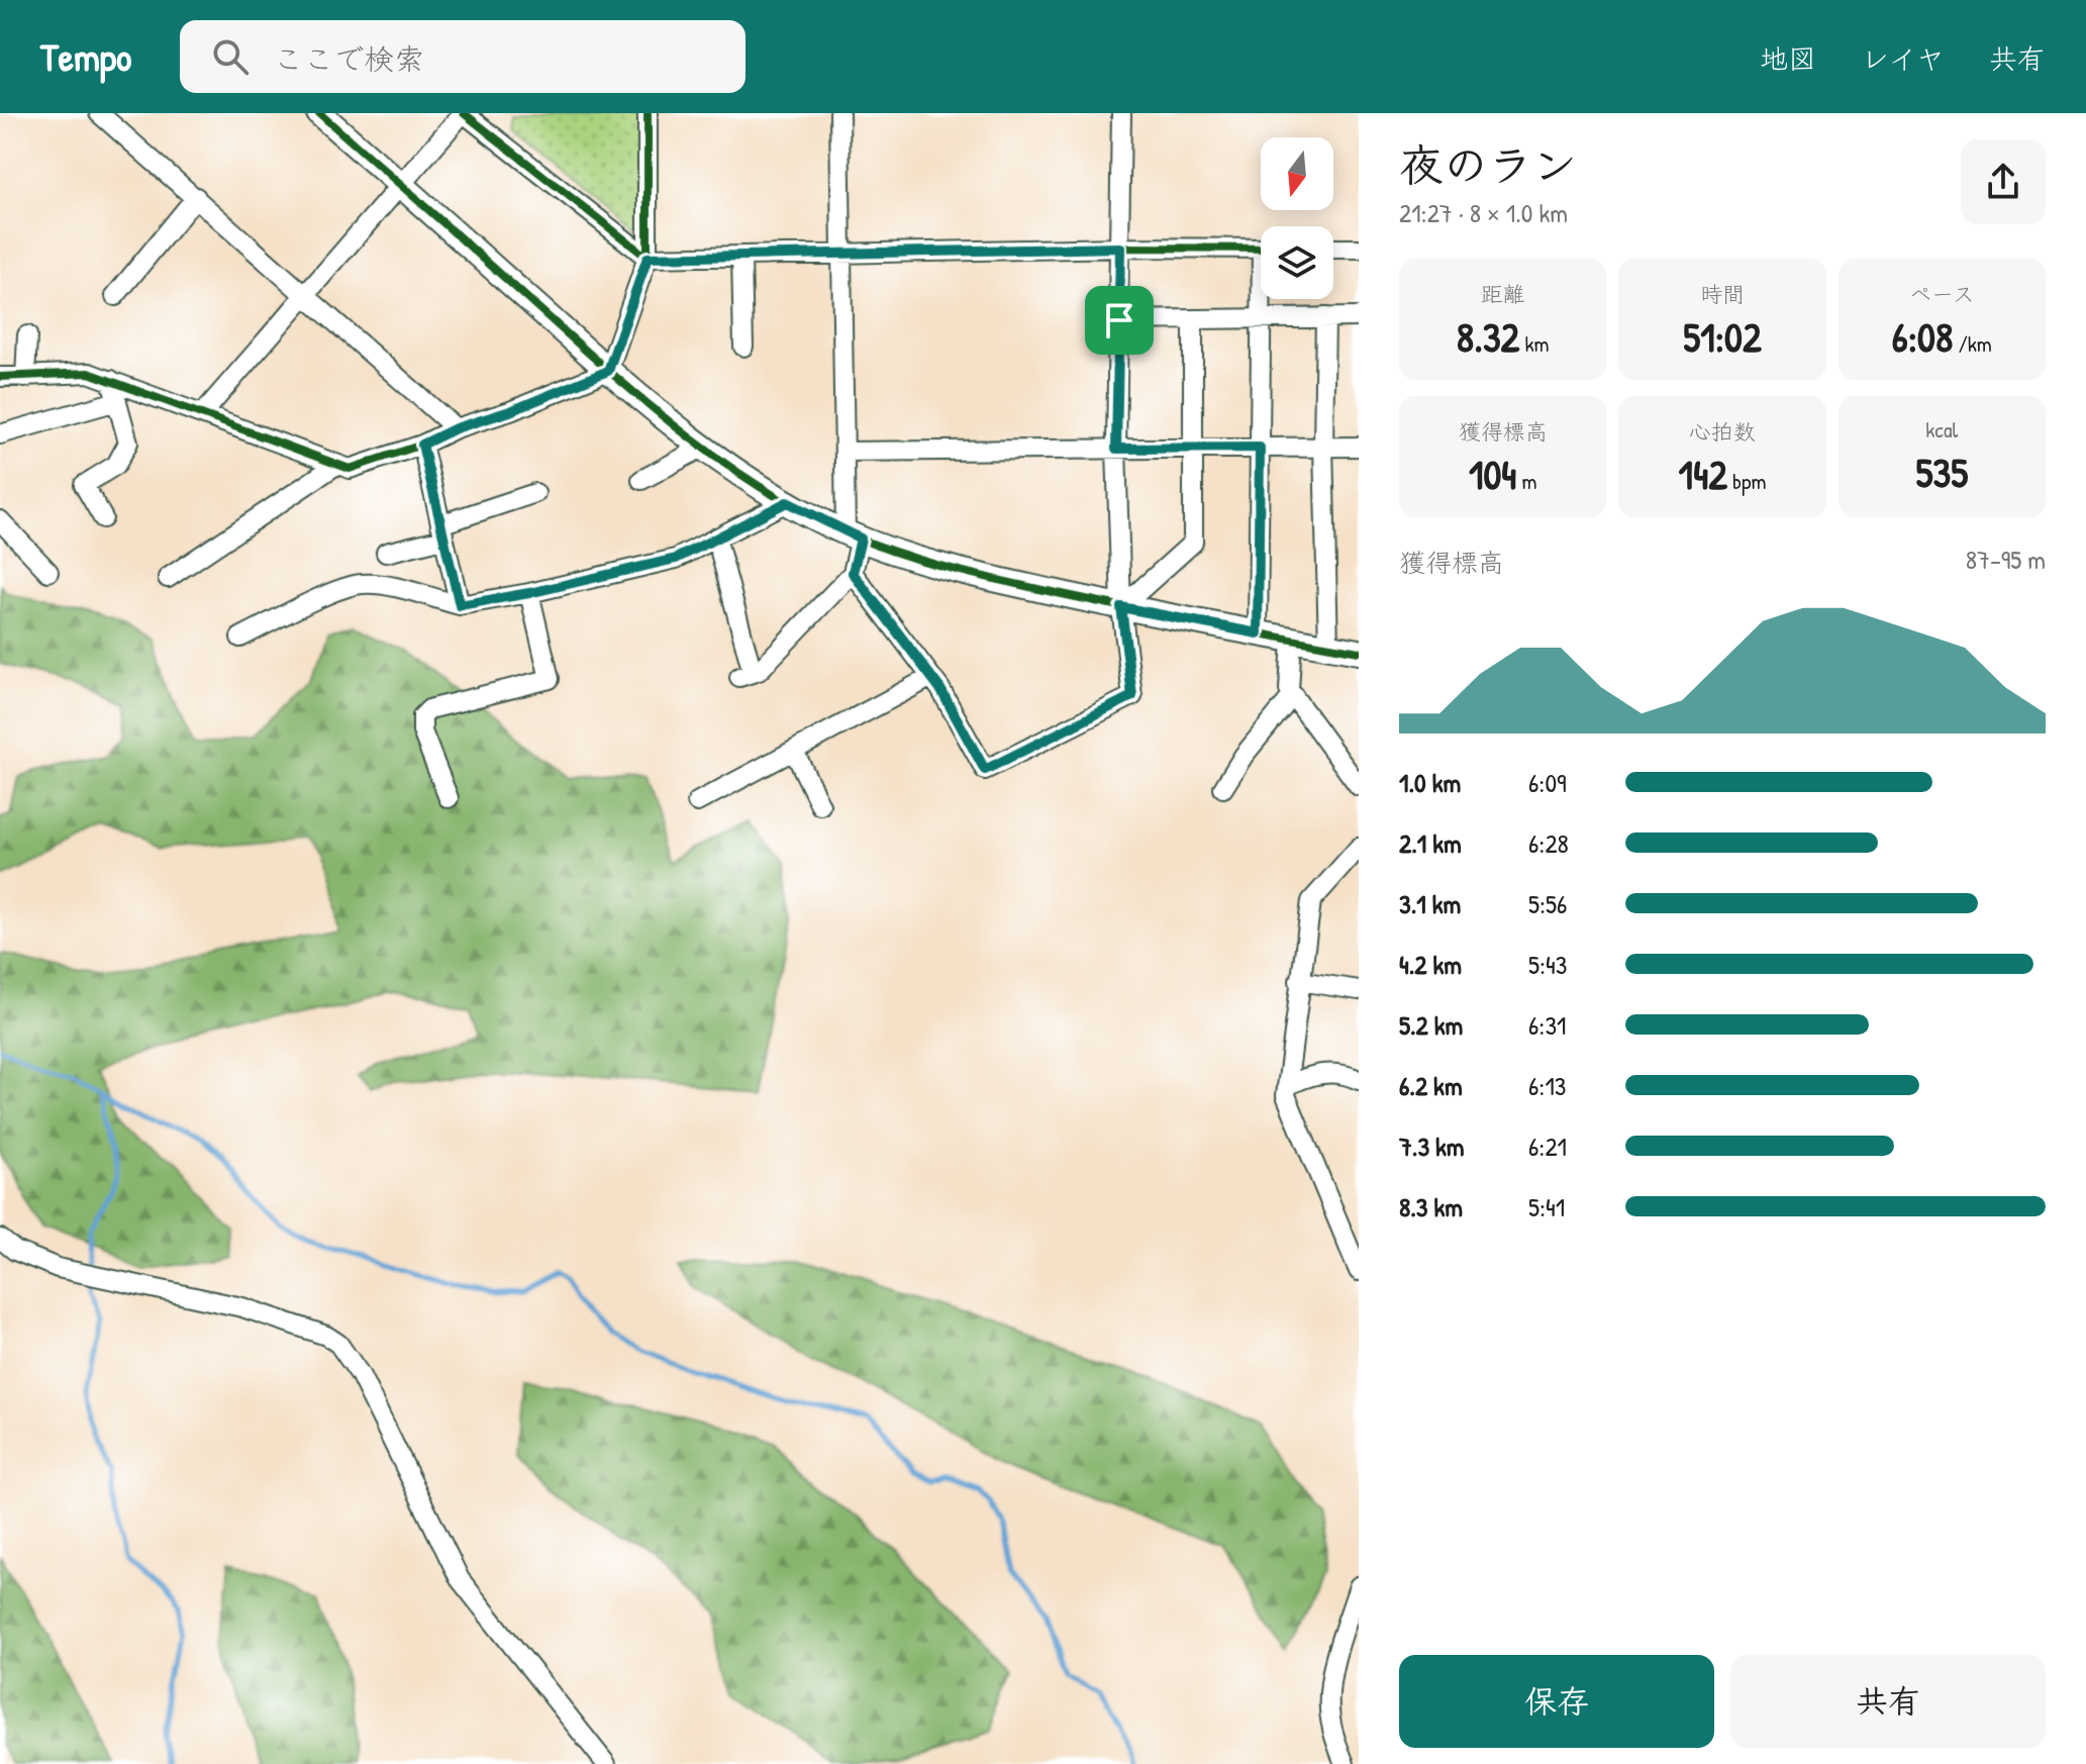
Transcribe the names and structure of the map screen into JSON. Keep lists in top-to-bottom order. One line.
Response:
{"north":"bottom","page":{"header":"Tempo","search":"ここで検索","nav":["地図","レイヤ","共有"],"heading":["夜のラン","21:27 · 8 × 1.0 km"],"stats":[["距離","8.32 km"],["時間","51:02"],["ペース","6:08 /km"],["獲得標高","104 m"],["心拍数","142 bpm"],["kcal","535"]],"chart":["獲得標高","87–95 m"],"list":[{"name":"1.0 km","note":"6:09"},{"name":"2.1 km","note":"6:28"},{"name":"3.1 km","note":"5:56"},{"name":"4.2 km","note":"5:43"},{"name":"5.2 km","note":"6:31"},{"name":"6.2 km","note":"6:13"},{"name":"7.3 km","note":"6:21"},{"name":"8.3 km","note":"5:41"}],"buttons":["保存","共有"]}}
